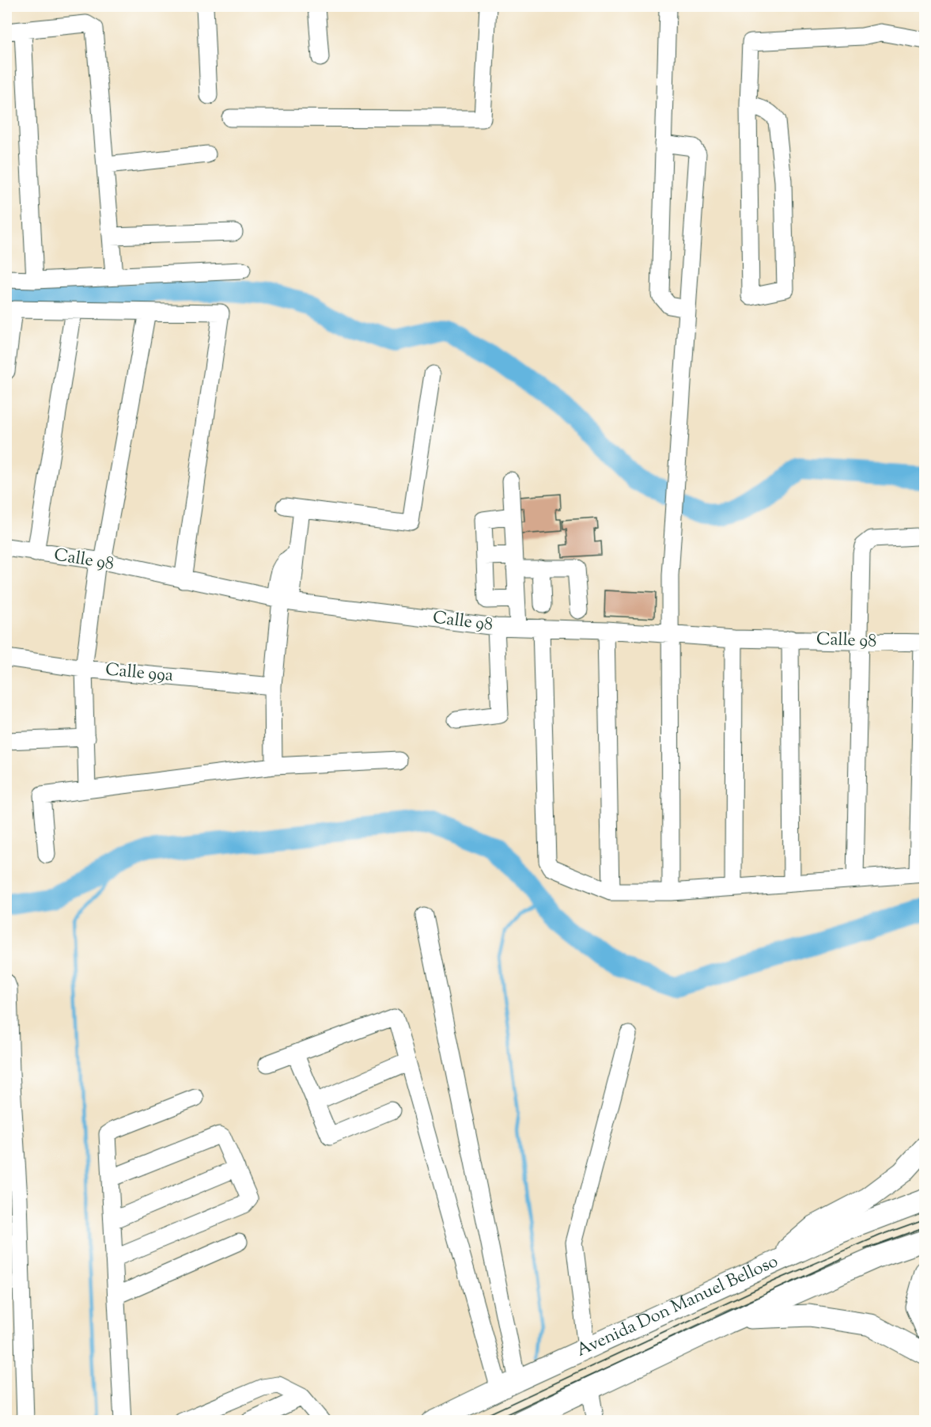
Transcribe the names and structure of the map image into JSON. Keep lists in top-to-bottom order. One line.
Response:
{"streets":{"main road":["Avenida Don Manuel Belloso"],"street":["Calle 98","Calle 99a"]}}
